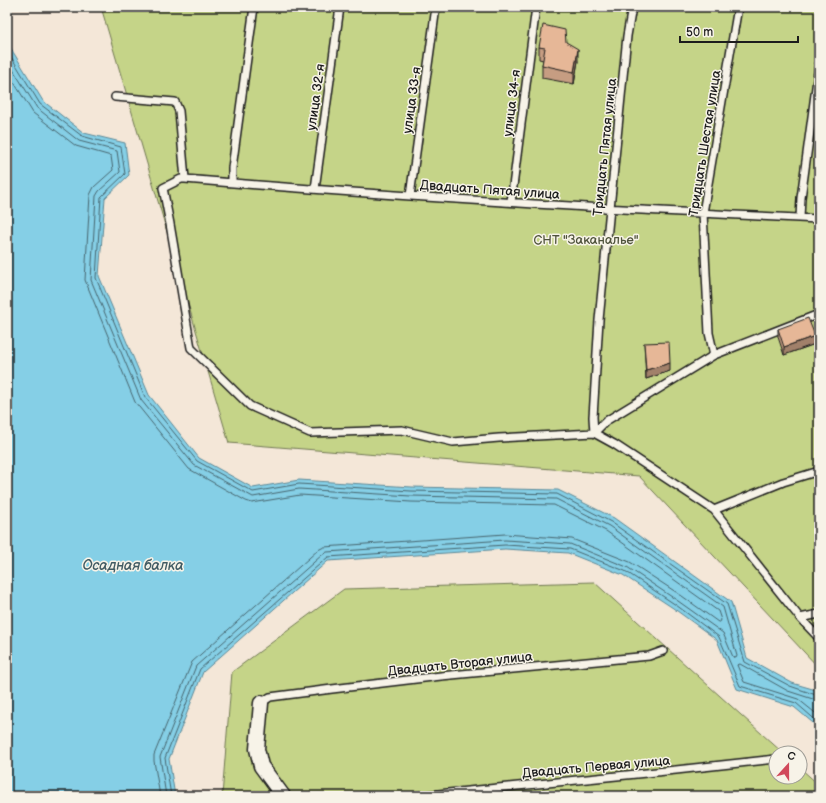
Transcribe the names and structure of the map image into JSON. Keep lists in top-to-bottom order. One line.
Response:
{"streets":{"lane":["улица 32-я","улица 33-я","улица 34-я","Тридцать Шестая улица","Тридцать Пятая улица","Двадцать Пятая улица","Двадцать Вторая улица","Двадцать Первая улица"]},"crossings":[["улица 32-я","Двадцать Пятая улица"],["улица 33-я","Двадцать Пятая улица"],["улица 34-я","Двадцать Пятая улица"],["Тридцать Шестая улица","Двадцать Пятая улица"],["Тридцать Пятая улица","Двадцать Пятая улица"]],"water":["Осадная балка"],"parks":["СНТ \"Заканалье\""],"scale_bar":"50 m","north":"top"}
